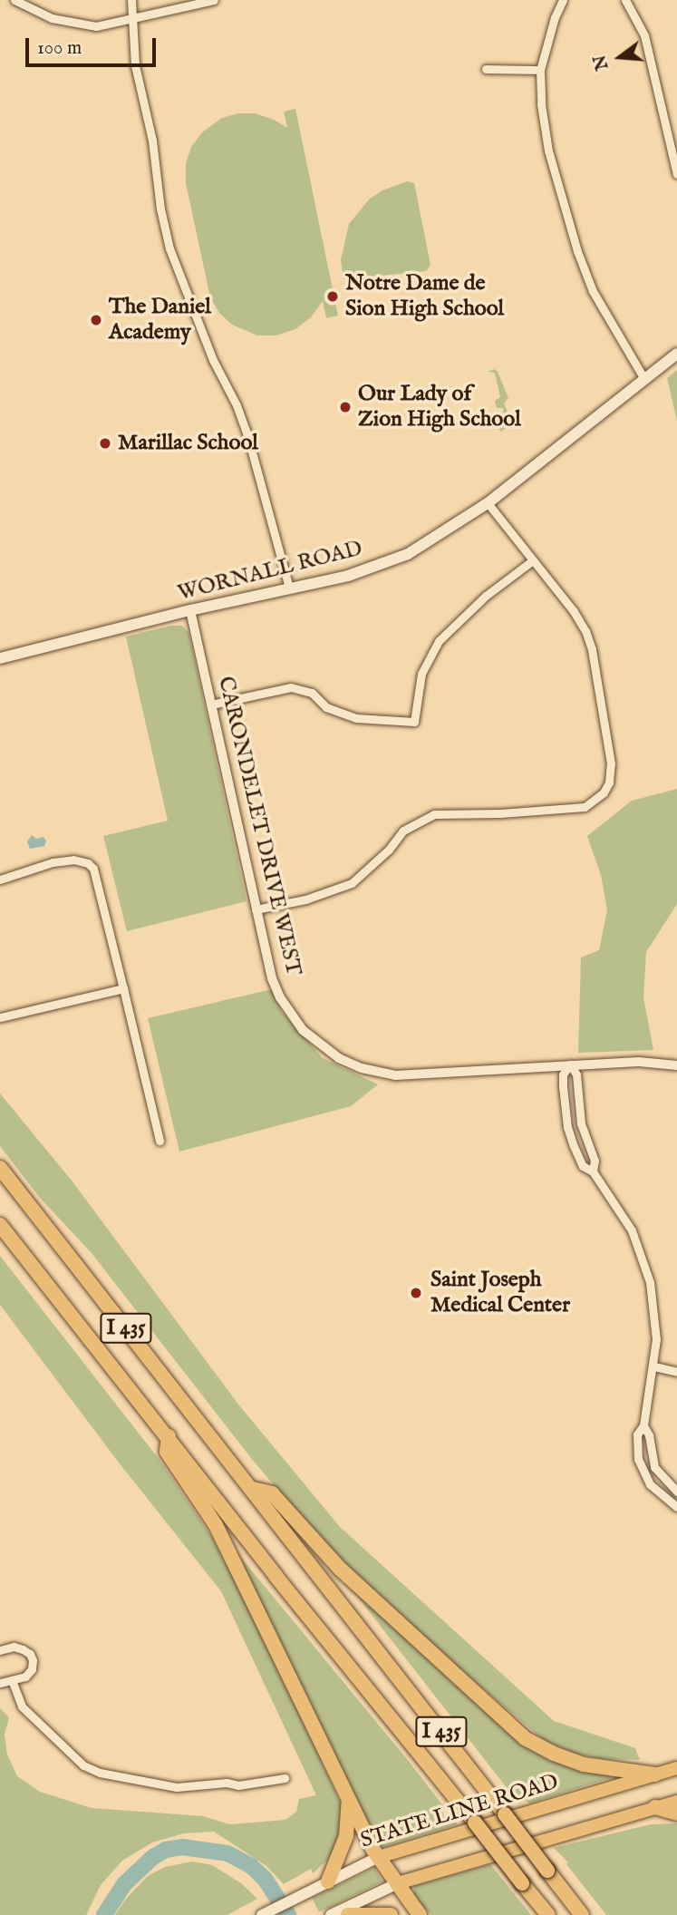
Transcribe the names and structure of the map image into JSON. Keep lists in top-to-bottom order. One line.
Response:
{"streets":{"highway":["I 435"],"main road":["WORNALL ROAD","STATE LINE ROAD"],"street":["CARONDELET DRIVE WEST"]},"crossings":[["WORNALL ROAD","CARONDELET DRIVE WEST"]],"places":["Notre Dame de Sion High School","The Daniel Academy","Our Lady of Zion High School","Marillac School","Saint Joseph Medical Center"],"scale_bar":"100 m","north":"left"}
